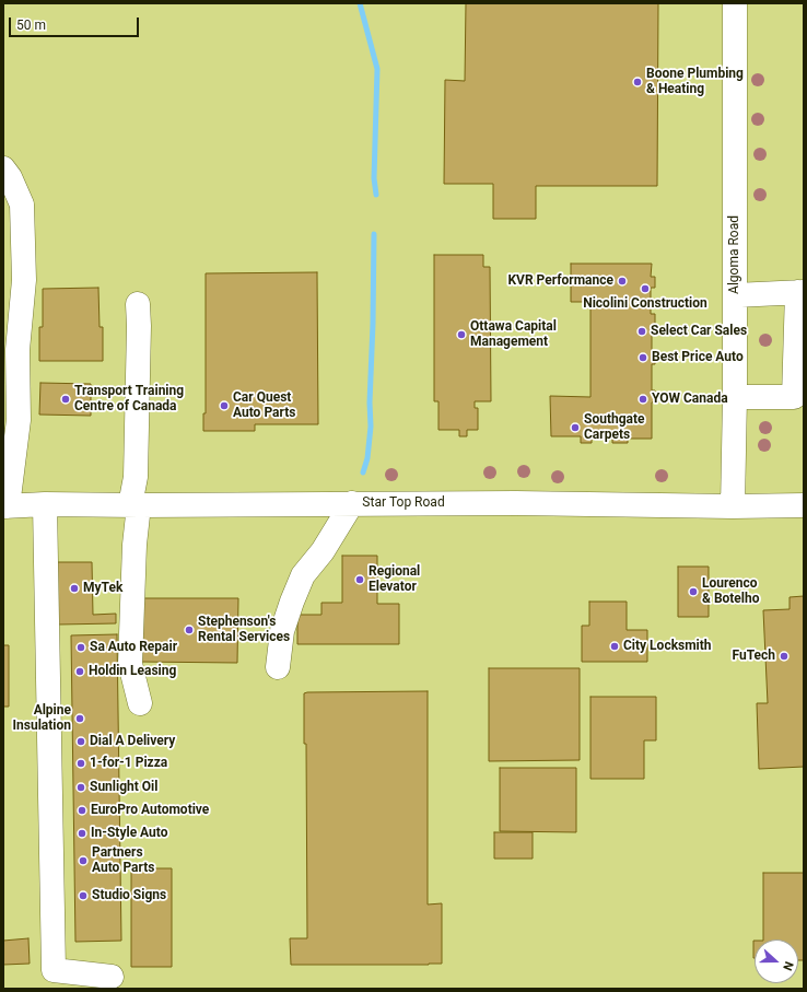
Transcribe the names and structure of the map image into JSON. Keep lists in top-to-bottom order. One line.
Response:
{"streets":{"street":["Algoma Road","Star Top Road"]},"crossings":[["Algoma Road","Star Top Road"]],"places":["Boone Plumbing & Heating","KVR Performance","Nicolini Construction","Select Car Sales","Ottawa Capital Management","Best Price Auto","Transport Training Centre of Canada","YOW Canada","Car Quest Auto Parts","Southgate Carpets","Regional Elevator","MyTek","Lourenco & Botelho","Stephenson's Rental Services","City Locksmith","Sa Auto Repair","FuTech","Holdin Leasing","Alpine Insulation","Dial A Delivery","1-for-1 Pizza","Sunlight Oil","EuroPro Automotive","In-Style Auto","Partners Auto Parts","Studio Signs"],"scale_bar":"50 m","north":"right"}
